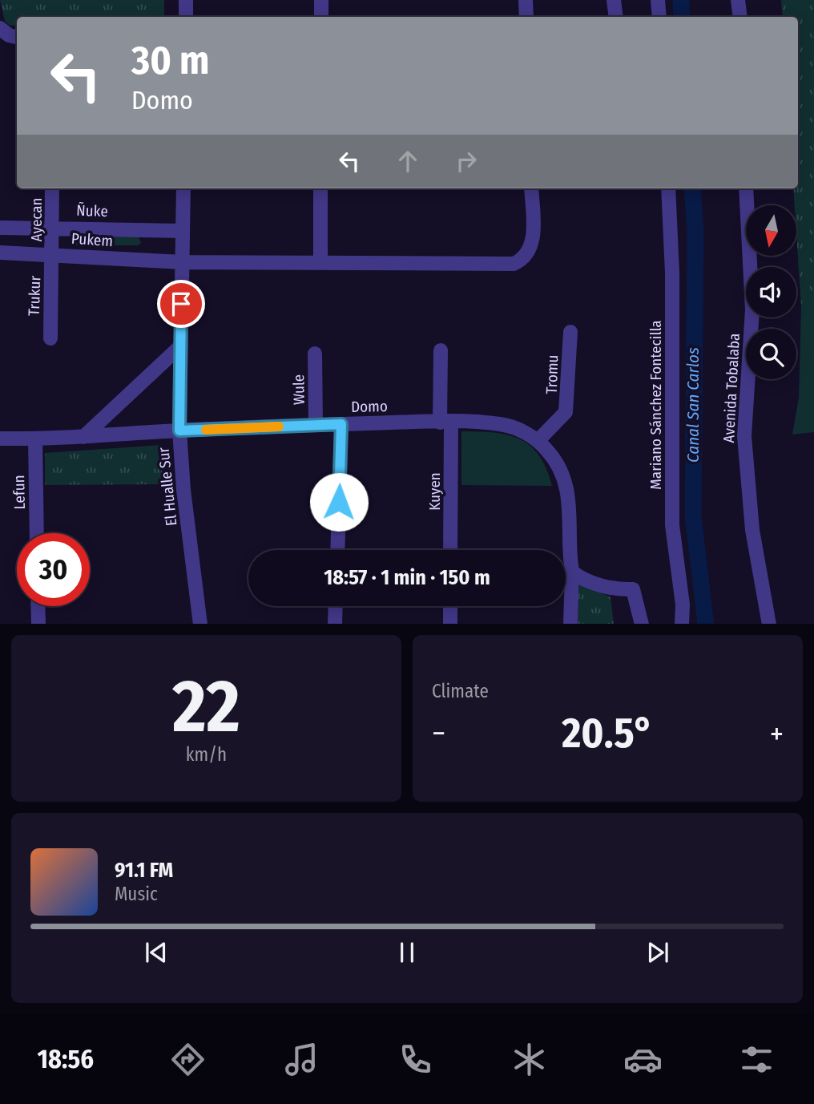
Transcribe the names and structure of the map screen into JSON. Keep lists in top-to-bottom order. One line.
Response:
{"streets":{"street":["Ñuke","Ayecan","Pukem","Trukur","Tromu","Avenida Tobalaba","Wule","Mariano Sánchez Fontecilla","Domo","El Hualle Sur","Kuyen","Lefun"]},"crossings":[["Ñuke","Ayecan"],["Ñuke","El Hualle Sur"],["Ayecan","Pukem"],["Ayecan","Trukur"],["Pukem","Trukur"],["Pukem","El Hualle Sur"],["Tromu","Domo"],["Wule","Domo"],["Domo","El Hualle Sur"],["Domo","Kuyen"],["Domo","Lefun"]],"water":["Canal San Carlos"],"north":"bottom","page":{"turn":["30 m","Domo"],"limit":"30","trip":"18:57 · 1 min · 150 m","tile":[["22","km/h"],"Climate"],"heat":["−","20.5°","+"],"song":["91.1 FM","Music"],"tabs":"18:56"}}
